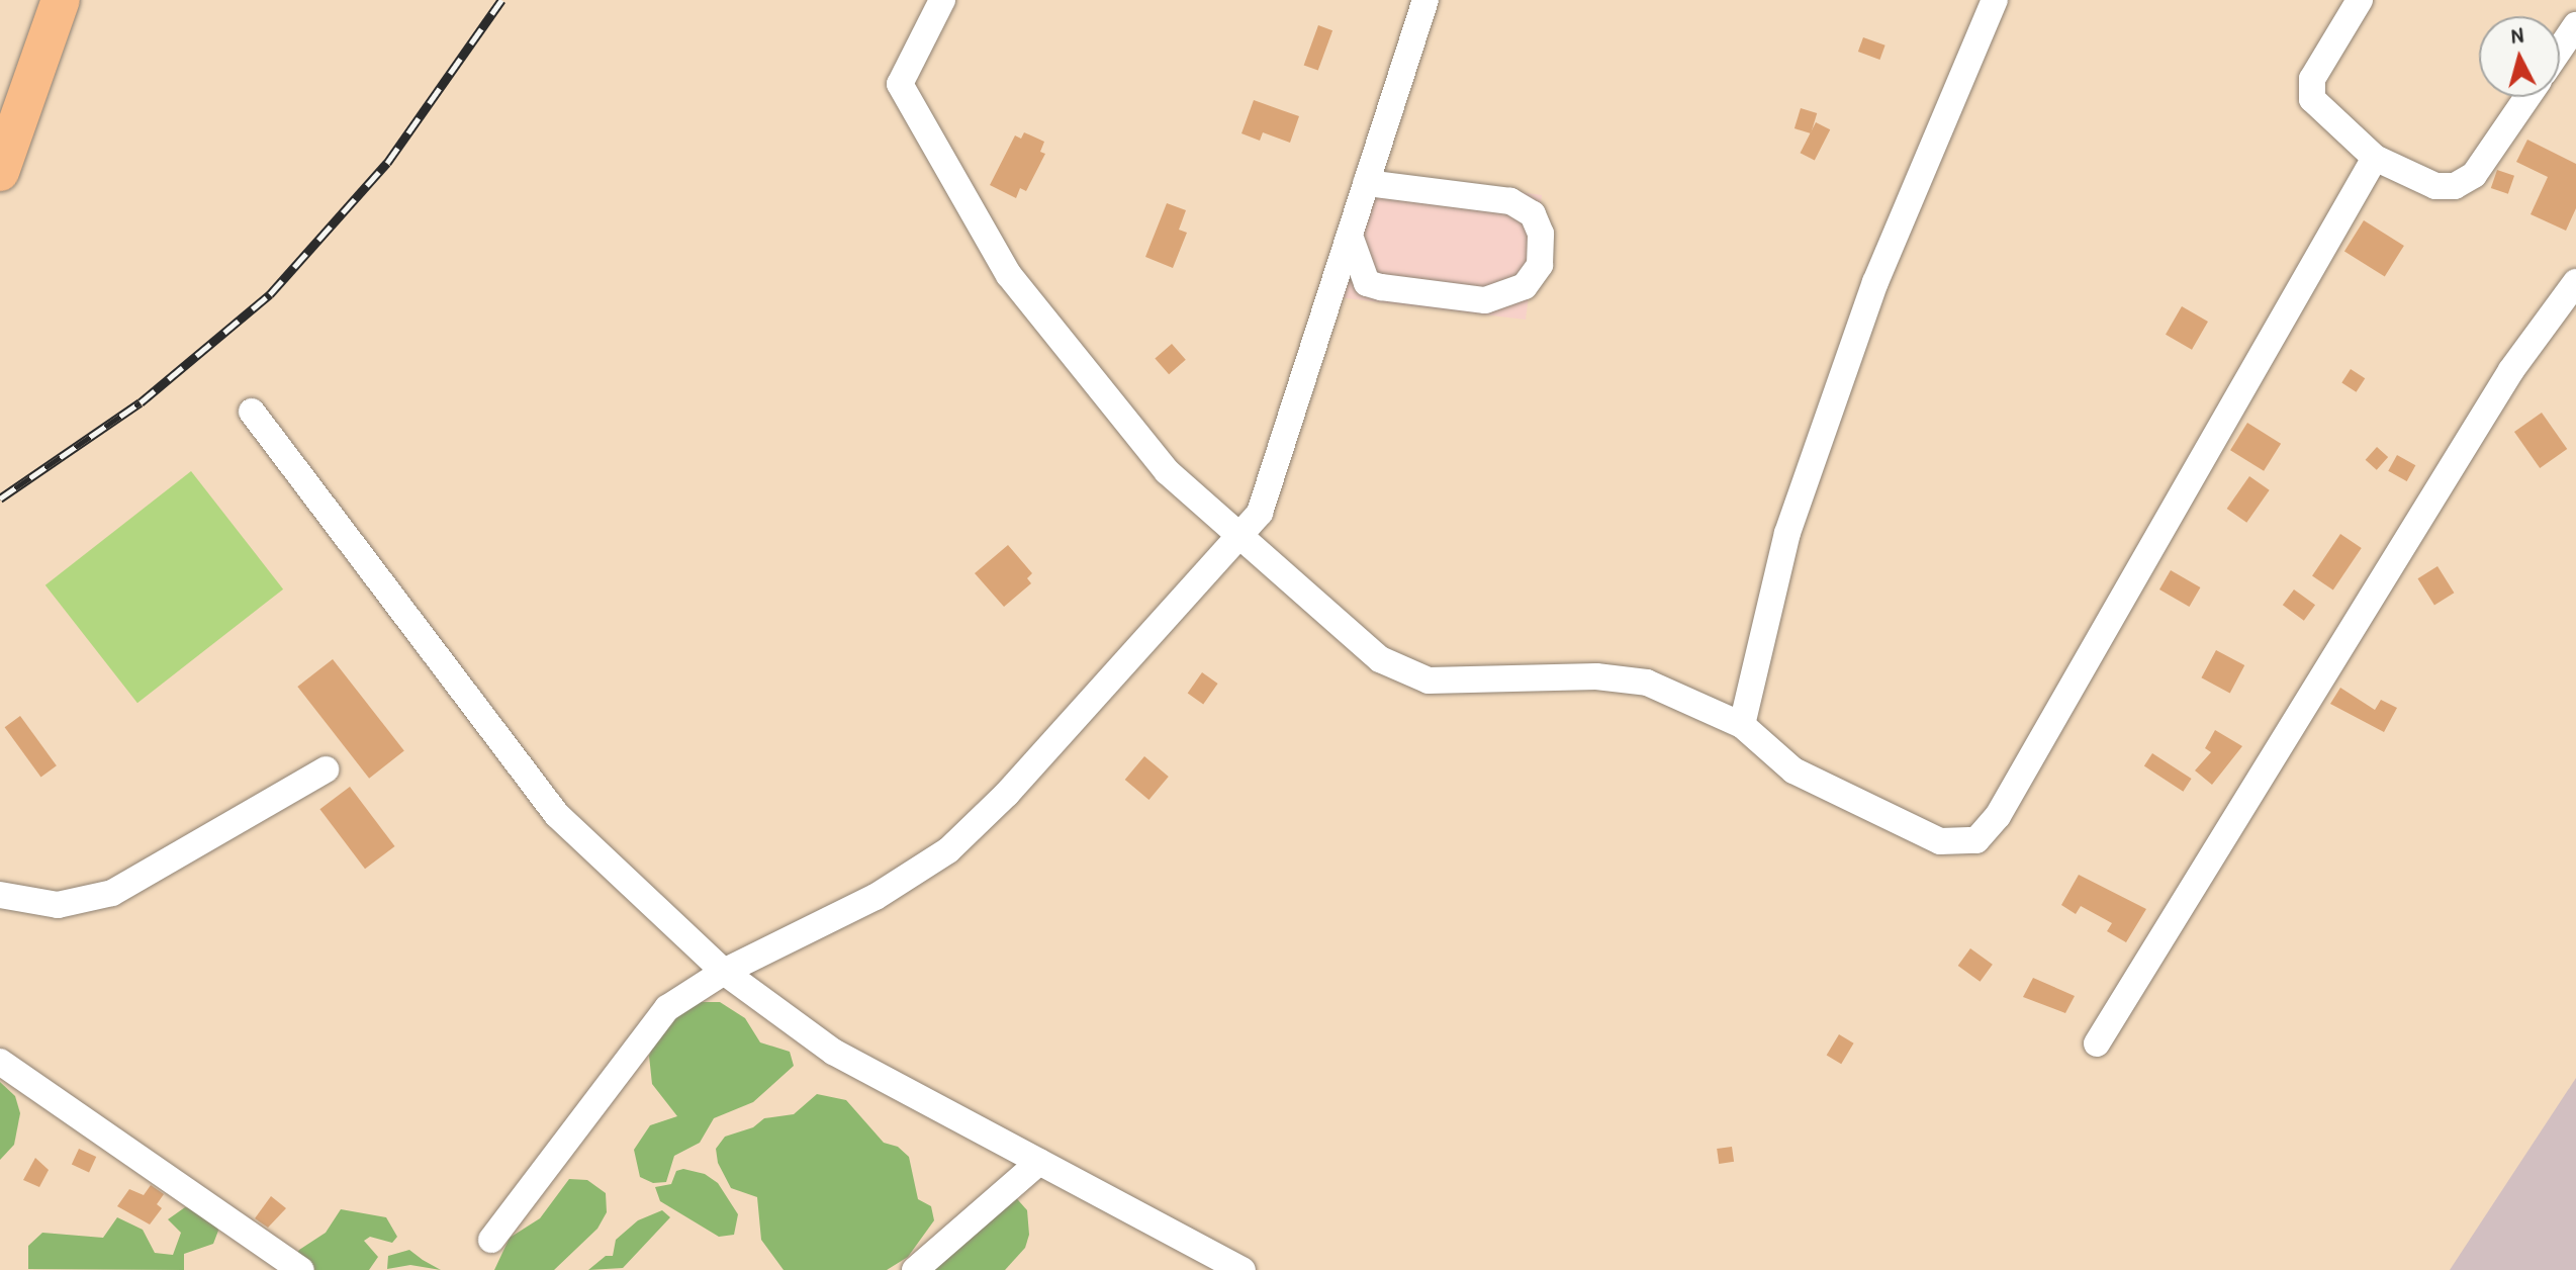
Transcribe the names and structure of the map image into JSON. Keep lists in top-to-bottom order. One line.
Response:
{"north":"top"}
